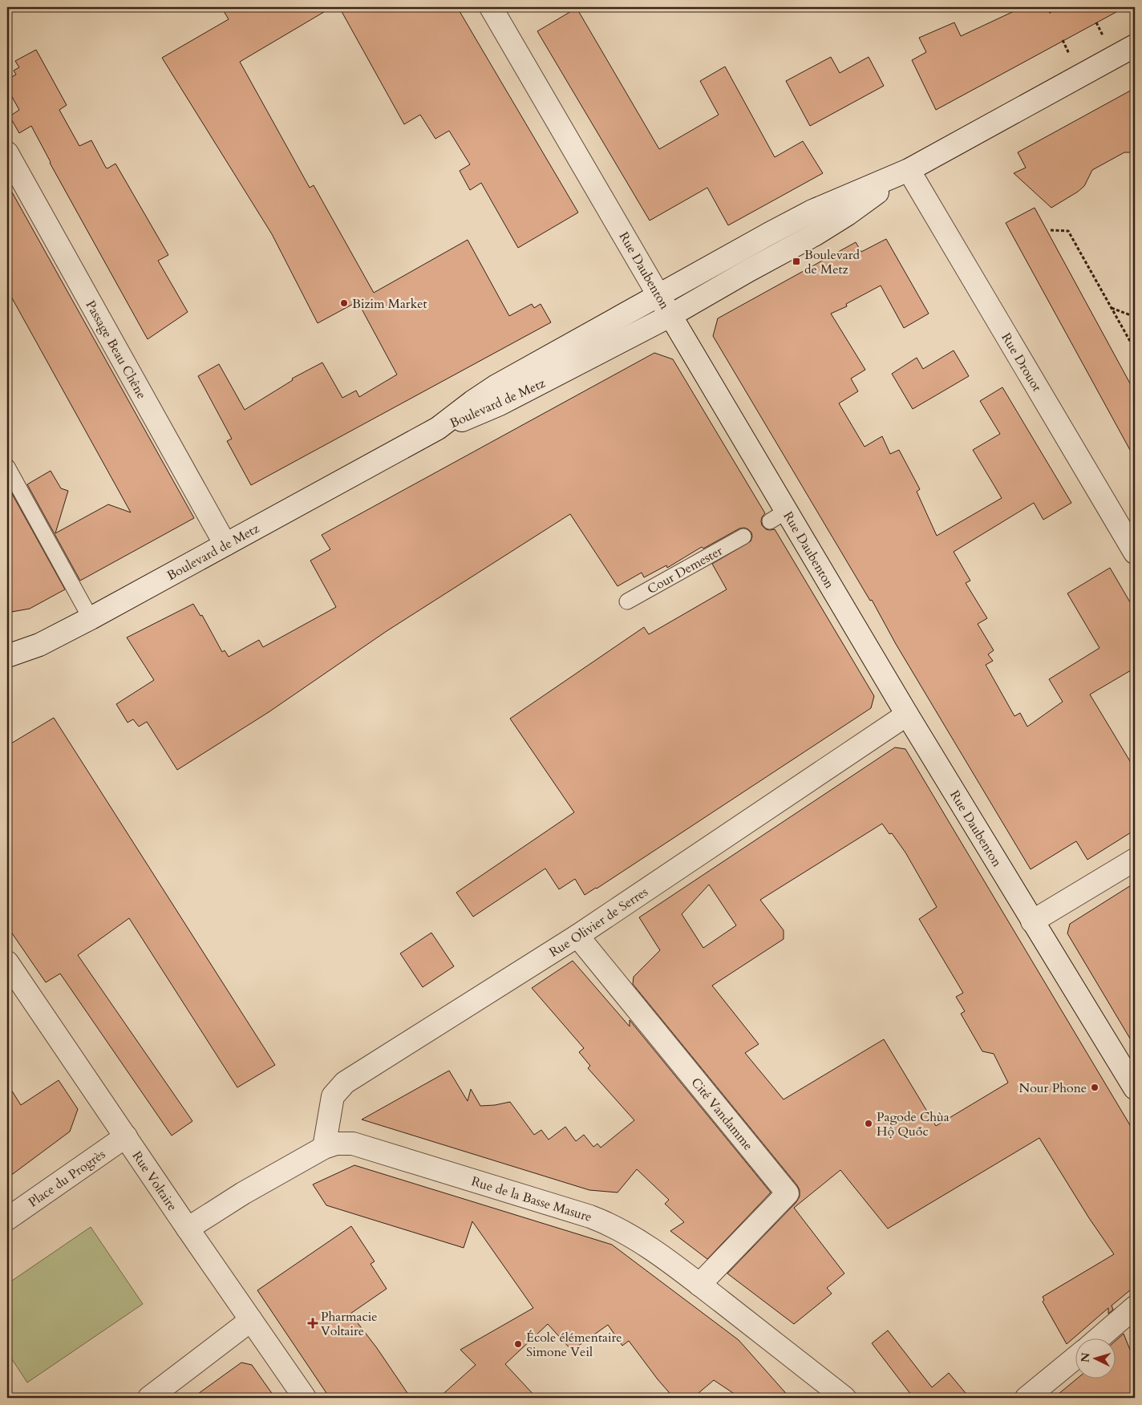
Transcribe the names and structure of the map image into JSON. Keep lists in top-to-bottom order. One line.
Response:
{"streets":{"street":["Rue Daubenton","Passage Beau Chêne","Rue Drouot","Boulevard de Metz","Rue Olivier de Serres","Cité Vandamme","Place du Progrès","Rue Voltaire","Rue de la Basse Masure"],"lane":["Cour Demester"]},"crossings":[["Rue Daubenton","Boulevard de Metz"],["Rue Daubenton","Rue Olivier de Serres"],["Passage Beau Chêne","Boulevard de Metz"],["Rue Drouot","Boulevard de Metz"],["Rue Olivier de Serres","Cité Vandamme"],["Rue Olivier de Serres","Rue de la Basse Masure"],["Cité Vandamme","Rue de la Basse Masure"],["Place du Progrès","Rue Voltaire"],["Rue Voltaire","Rue de la Basse Masure"]],"places":{"transit":["Boulevard de Metz"],"other":["Bizim Market","Nour Phone","Pagode Chùa Hộ Quốc","École élémentaire Simone Veil"],"health":["Pharmacie Voltaire"]},"north":"left"}
